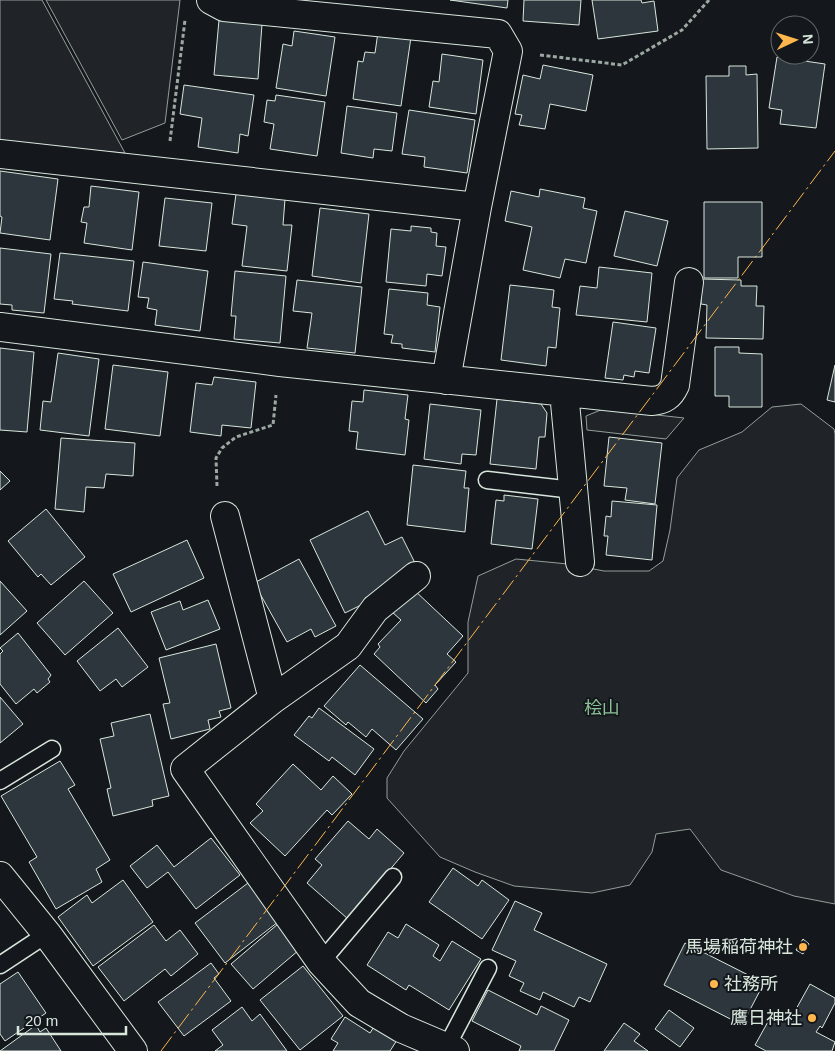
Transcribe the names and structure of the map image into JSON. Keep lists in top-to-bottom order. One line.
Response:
{"parks":["桧山"],"places":["馬場稲荷神社","社務所","鷹日神社"],"scale_bar":"20 m","north":"right"}
